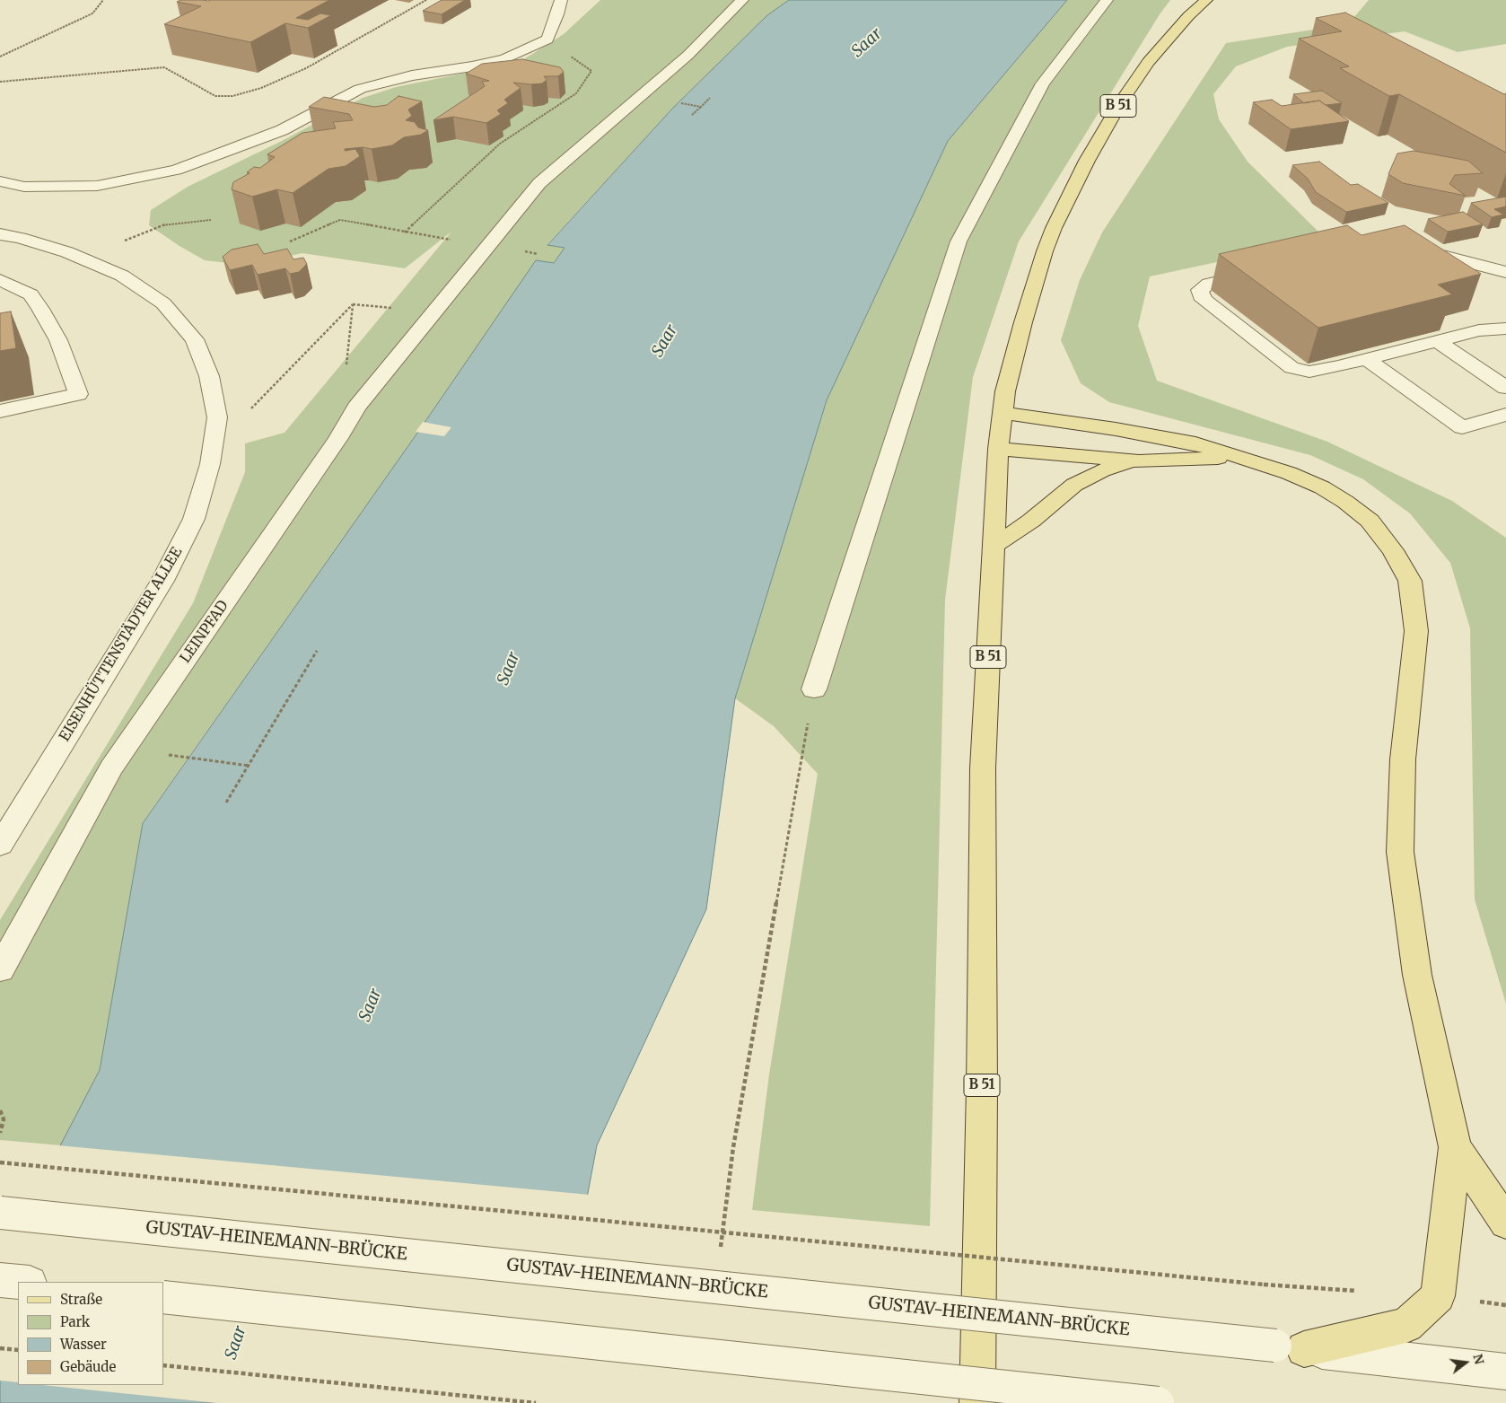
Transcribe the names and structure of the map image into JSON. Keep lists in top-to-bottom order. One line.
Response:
{"streets":{"main road":["B 51"],"street":["LEINPFAD","EISENHÜTTENSTÄDTER ALLEE","GUSTAV-HEINEMANN-BRÜCKE"]},"water":["Saar"],"legend":["Straße","Park","Wasser","Gebäude"],"north":"right"}
